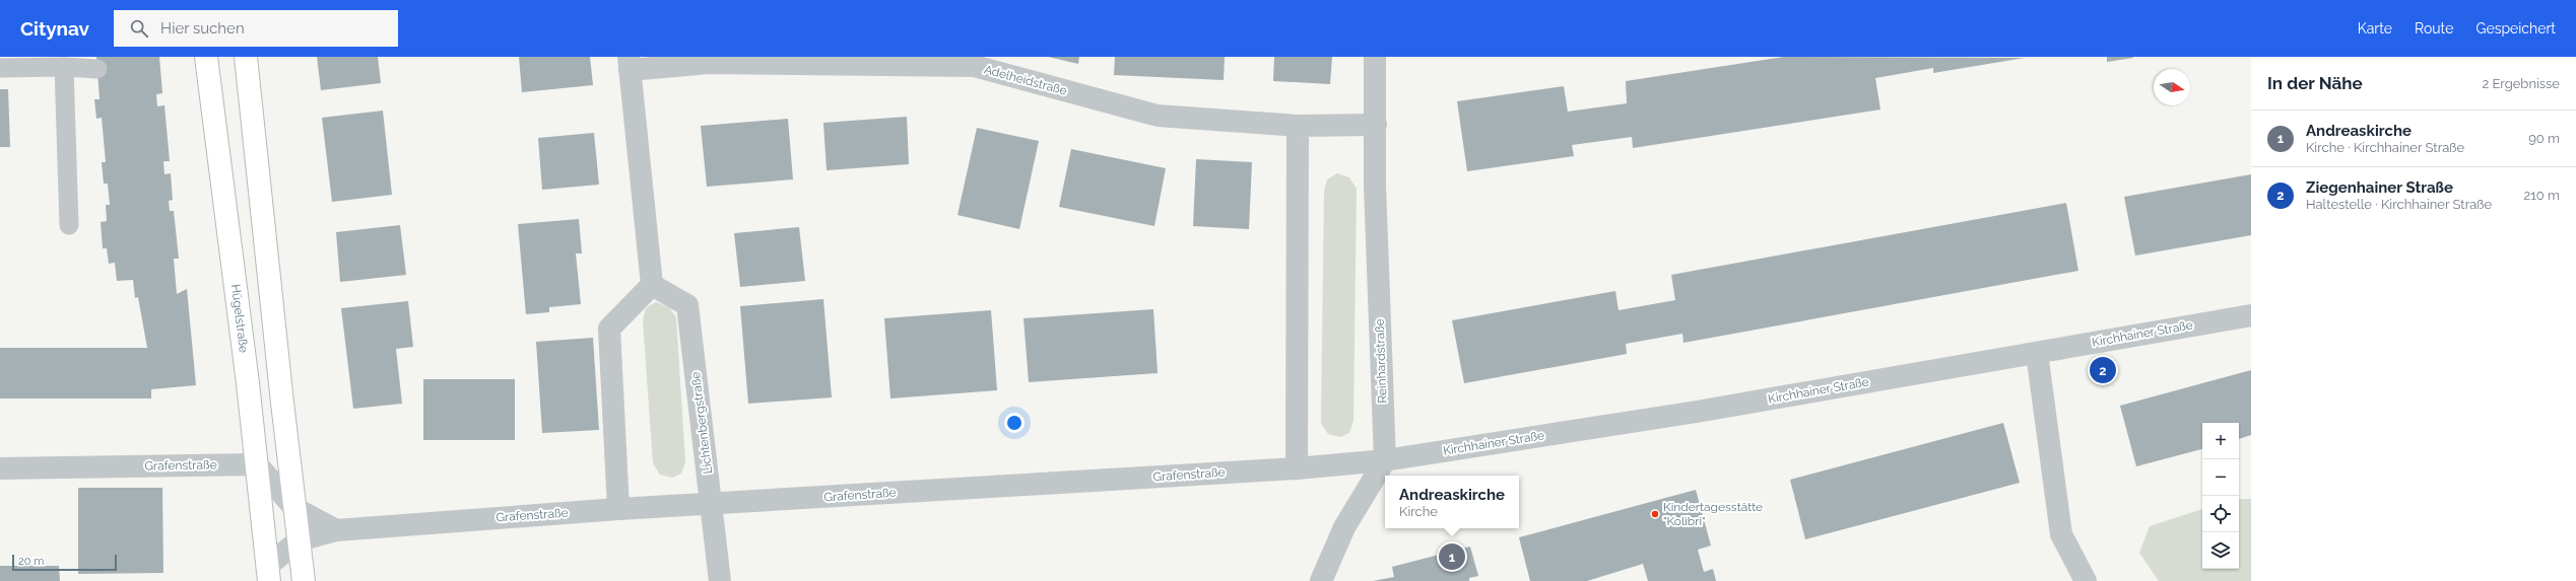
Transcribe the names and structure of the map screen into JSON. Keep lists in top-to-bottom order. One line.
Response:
{"streets":{"main road":["Hügelstraße"],"street":["Adelheidstraße","Kirchhainer Straße","Reinhardstraße","Lichtenbergstraße","Grafenstraße"]},"crossings":[["Hügelstraße","Grafenstraße"],["Kirchhainer Straße","Reinhardstraße"],["Kirchhainer Straße","Grafenstraße"],["Reinhardstraße","Grafenstraße"],["Lichtenbergstraße","Grafenstraße"]],"places":["Kindertagesstätte \"Kolibri\""],"scale_bar":"20 m","north":"right","page":{"header":"Citynav","search":"Hier suchen","nav":["Karte","Route","Gespeichert"],"heading":["In der Nähe","2 Ergebnisse"],"list":[{"mark":"1","name":"Andreaskirche","note":"Kirche · Kirchhainer Straße","value":"90 m"},{"mark":"2","name":"Ziegenhainer Straße","note":"Haltestelle · Kirchhainer Straße","value":"210 m"}],"pins":["2","1"],"map_buttons":["+","−"],"popup":["Andreaskirche","Kirche"],"scale":"20 m"}}
